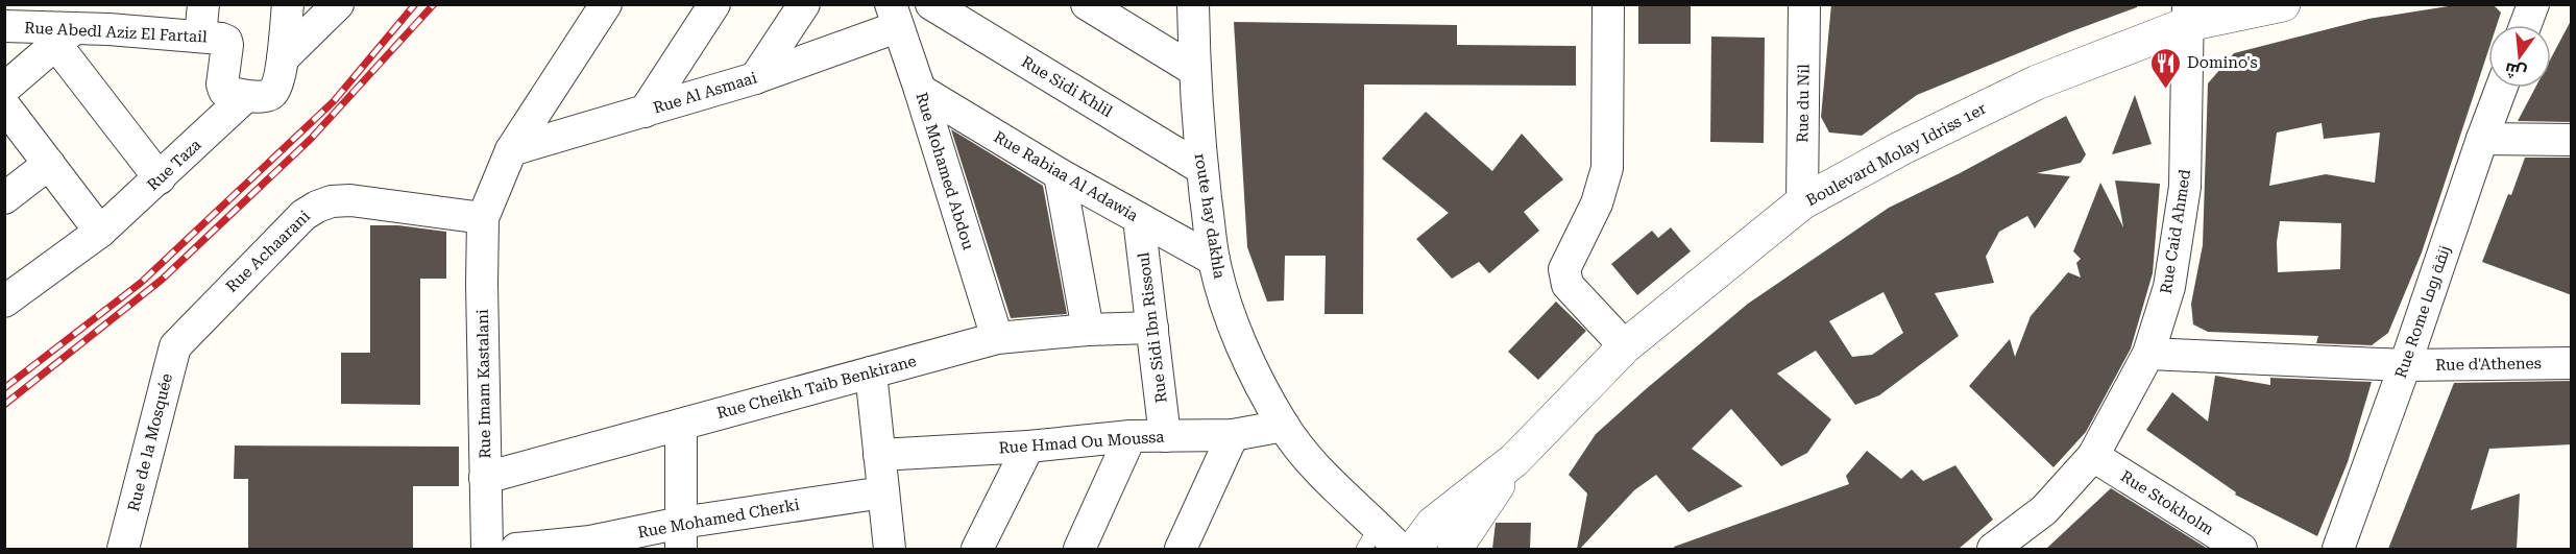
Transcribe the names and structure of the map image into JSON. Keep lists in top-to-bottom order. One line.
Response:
{"streets":{"street":["Rue Abedl Aziz El Fartail","Rue Sidi Khlil","Rue Al Asmaai","Rue du Nil","Boulevard Molay Idriss 1er","Rue Taza","Rue Mohamed Abdou","Rue Rabiaa Al Adawia","route hay dakhla","Rue Caid Ahmed","Rue Achaarani","Rue Rome زنقة روما","Rue Sidi Ibn Rissoul","Rue d'Athenes","Rue Imam Kastalani","Rue Cheikh Taib Benkirane","Rue de la Mosquée","Rue Hmad Ou Moussa","Rue Stokholm","Rue Mohamed Cherki"]},"crossings":[["Rue Sidi Khlil","route hay dakhla"],["Rue Al Asmaai","Rue Mohamed Abdou"],["Rue du Nil","Boulevard Molay Idriss 1er"],["Boulevard Molay Idriss 1er","Rue Caid Ahmed"],["Rue Mohamed Abdou","Rue Rabiaa Al Adawia"],["Rue Mohamed Abdou","Rue Cheikh Taib Benkirane"],["Rue Rabiaa Al Adawia","route hay dakhla"],["Rue Rabiaa Al Adawia","Rue Sidi Ibn Rissoul"],["route hay dakhla","Rue Hmad Ou Moussa"],["Rue Caid Ahmed","Rue d'Athenes"],["Rue Caid Ahmed","Rue Stokholm"],["Rue Achaarani","Rue Imam Kastalani"],["Rue Achaarani","Rue de la Mosquée"],["Rue Rome زنقة روما","Rue d'Athenes"],["Rue Sidi Ibn Rissoul","Rue Cheikh Taib Benkirane"],["Rue Sidi Ibn Rissoul","Rue Hmad Ou Moussa"],["Rue Imam Kastalani","Rue Cheikh Taib Benkirane"]],"places":{"restaurant":["Domino's"]},"north":"bottom"}
